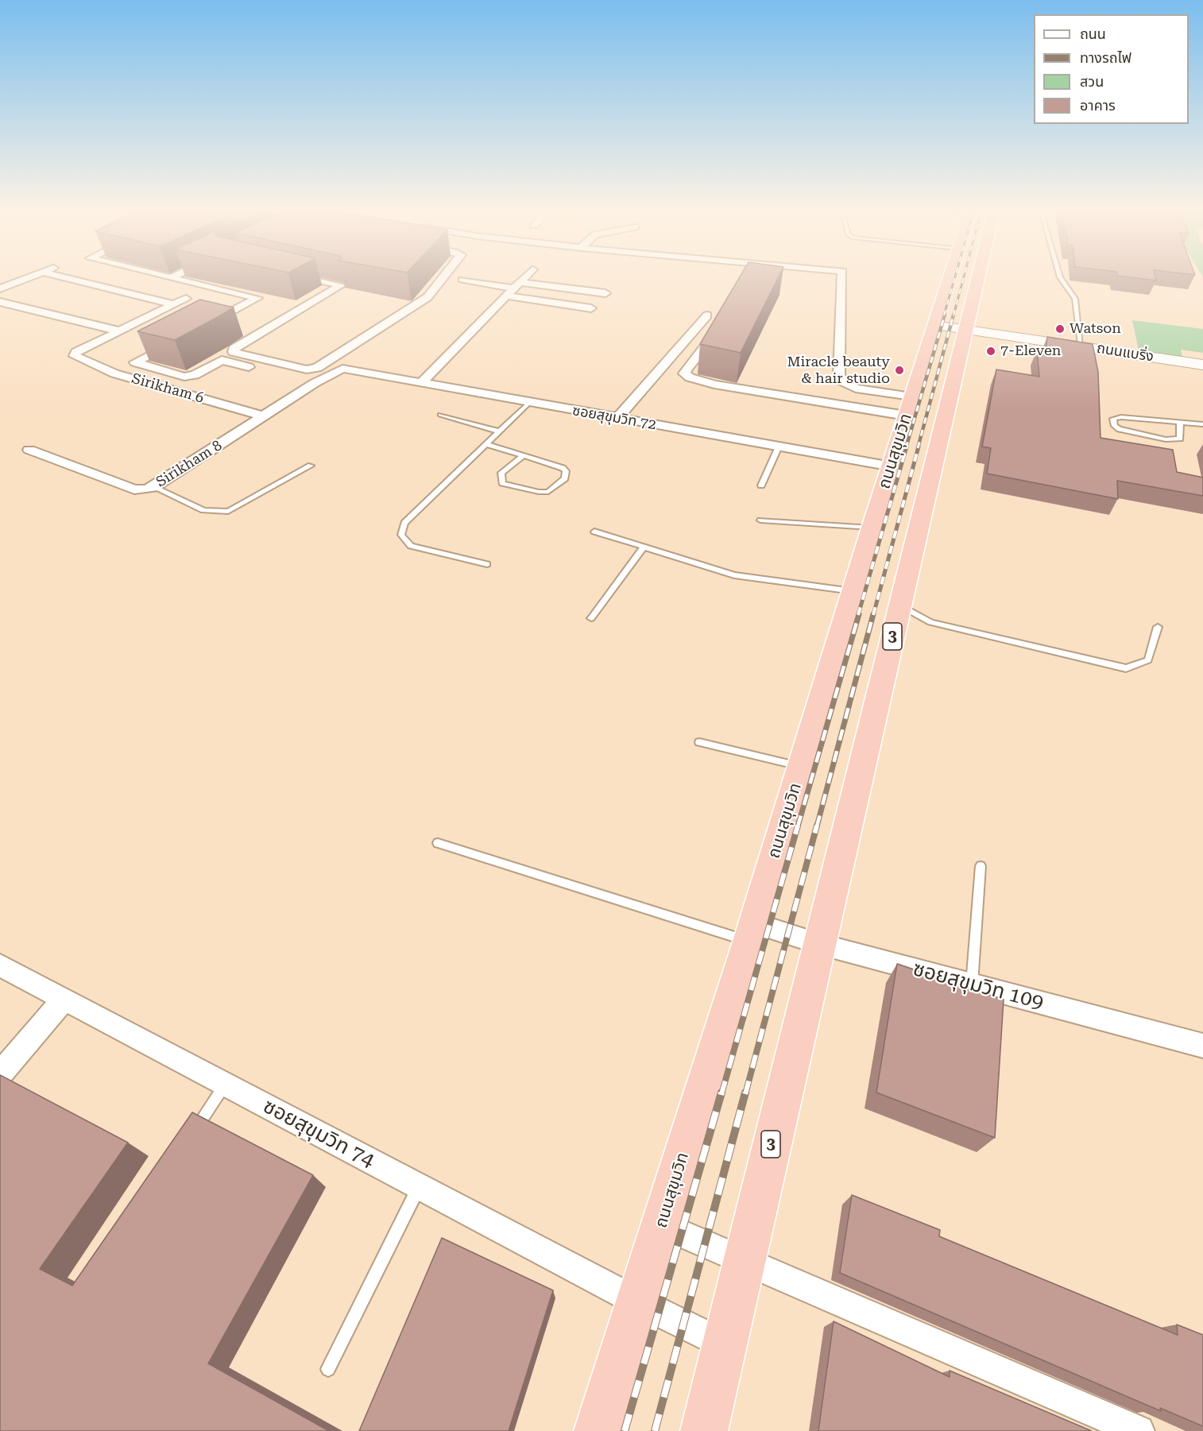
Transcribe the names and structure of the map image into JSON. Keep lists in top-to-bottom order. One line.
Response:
{"streets":{"highway":["ถนนสุขุมวิท","3"],"main road":["ถนนแบริ่ง"],"street":["Sirikham 6","ซอยสุขุมวิท 72","Sirikham 8","ซอยสุขุมวิท 109","ซอยสุขุมวิท 74"]},"crossings":[["ถนนแบริ่ง","ถนนสุขุมวิท"],["ถนนแบริ่ง","3"],["Sirikham 6","Sirikham 8"],["ซอยสุขุมวิท 72","ถนนสุขุมวิท"],["ซอยสุขุมวิท 72","Sirikham 8"],["ถนนสุขุมวิท","ซอยสุขุมวิท 109"],["ถนนสุขุมวิท","ซอยสุขุมวิท 74"],["3","ซอยสุขุมวิท 109"],["3","ซอยสุขุมวิท 74"]],"places":["Watson","7-Eleven","Miracle beauty & hair studio"],"legend":["ถนน","ทางรถไฟ","สวน","อาคาร"]}
